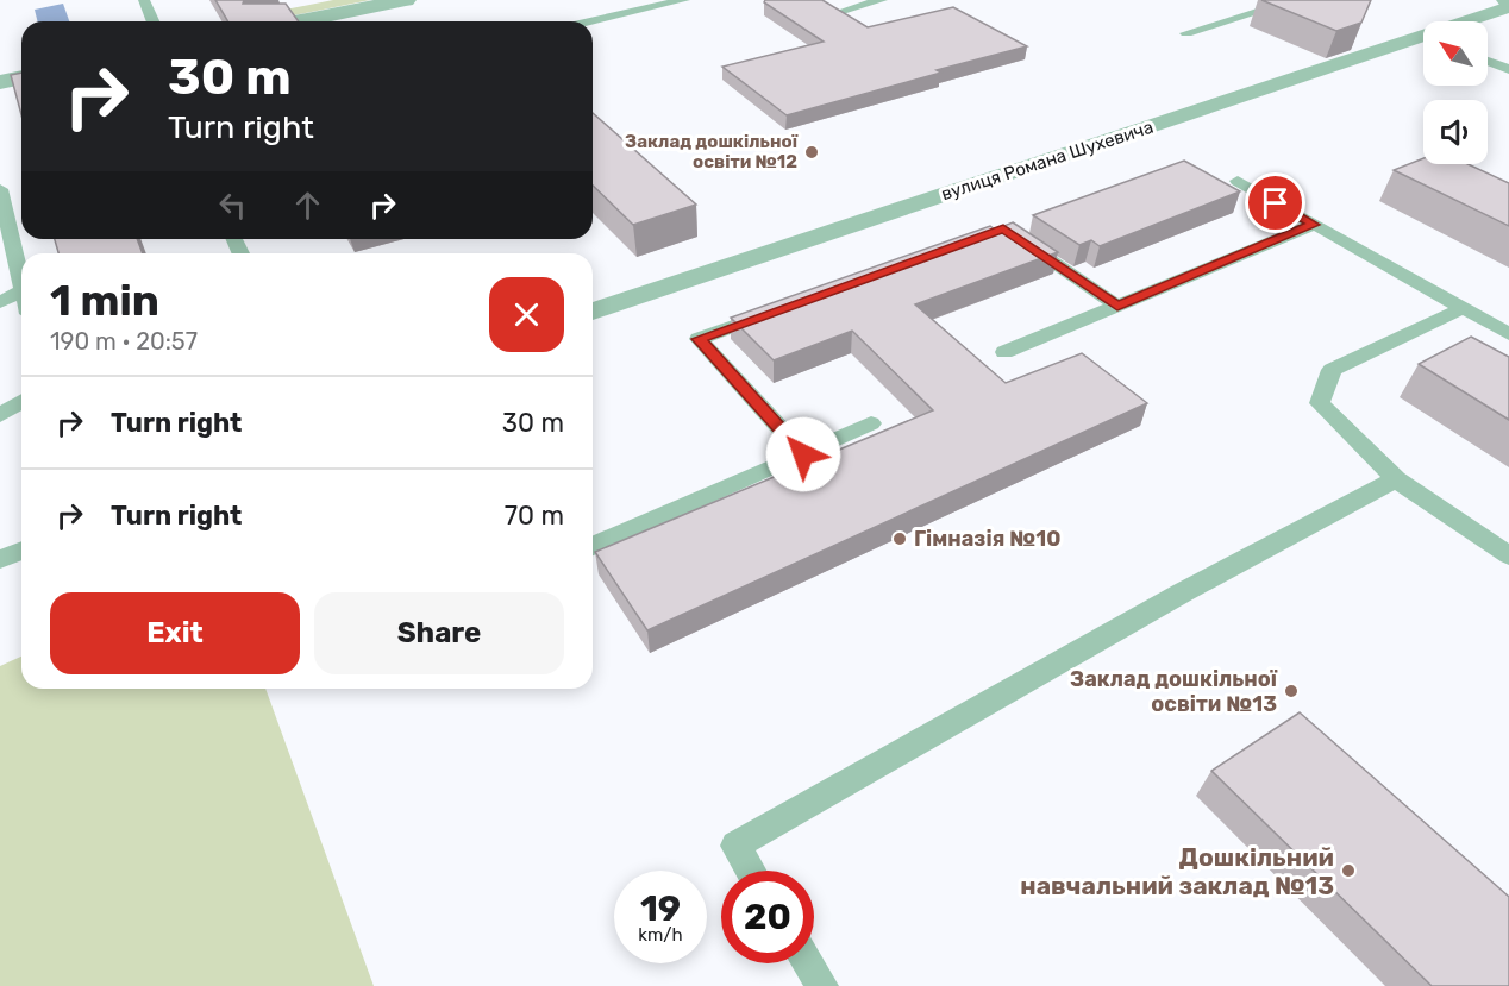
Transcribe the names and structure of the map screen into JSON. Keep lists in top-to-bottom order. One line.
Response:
{"streets":{"street":["вулиця Романа Шухевича"]},"places":["Заклад дошкільної освіти №12","Гімназія №10","Заклад дошкільної освіти №13","Дошкільний навчальний заклад №13"],"north":"top left","page":{"turn":["30 m","Turn right"],"heading":["1 min","190 m · 20:57"],"list":[{"name":"Turn right","value":"30 m"},{"name":"Turn right","value":"70 m"}],"buttons":["Exit","Share"],"speed":"19 km/h","limit":"20"}}
